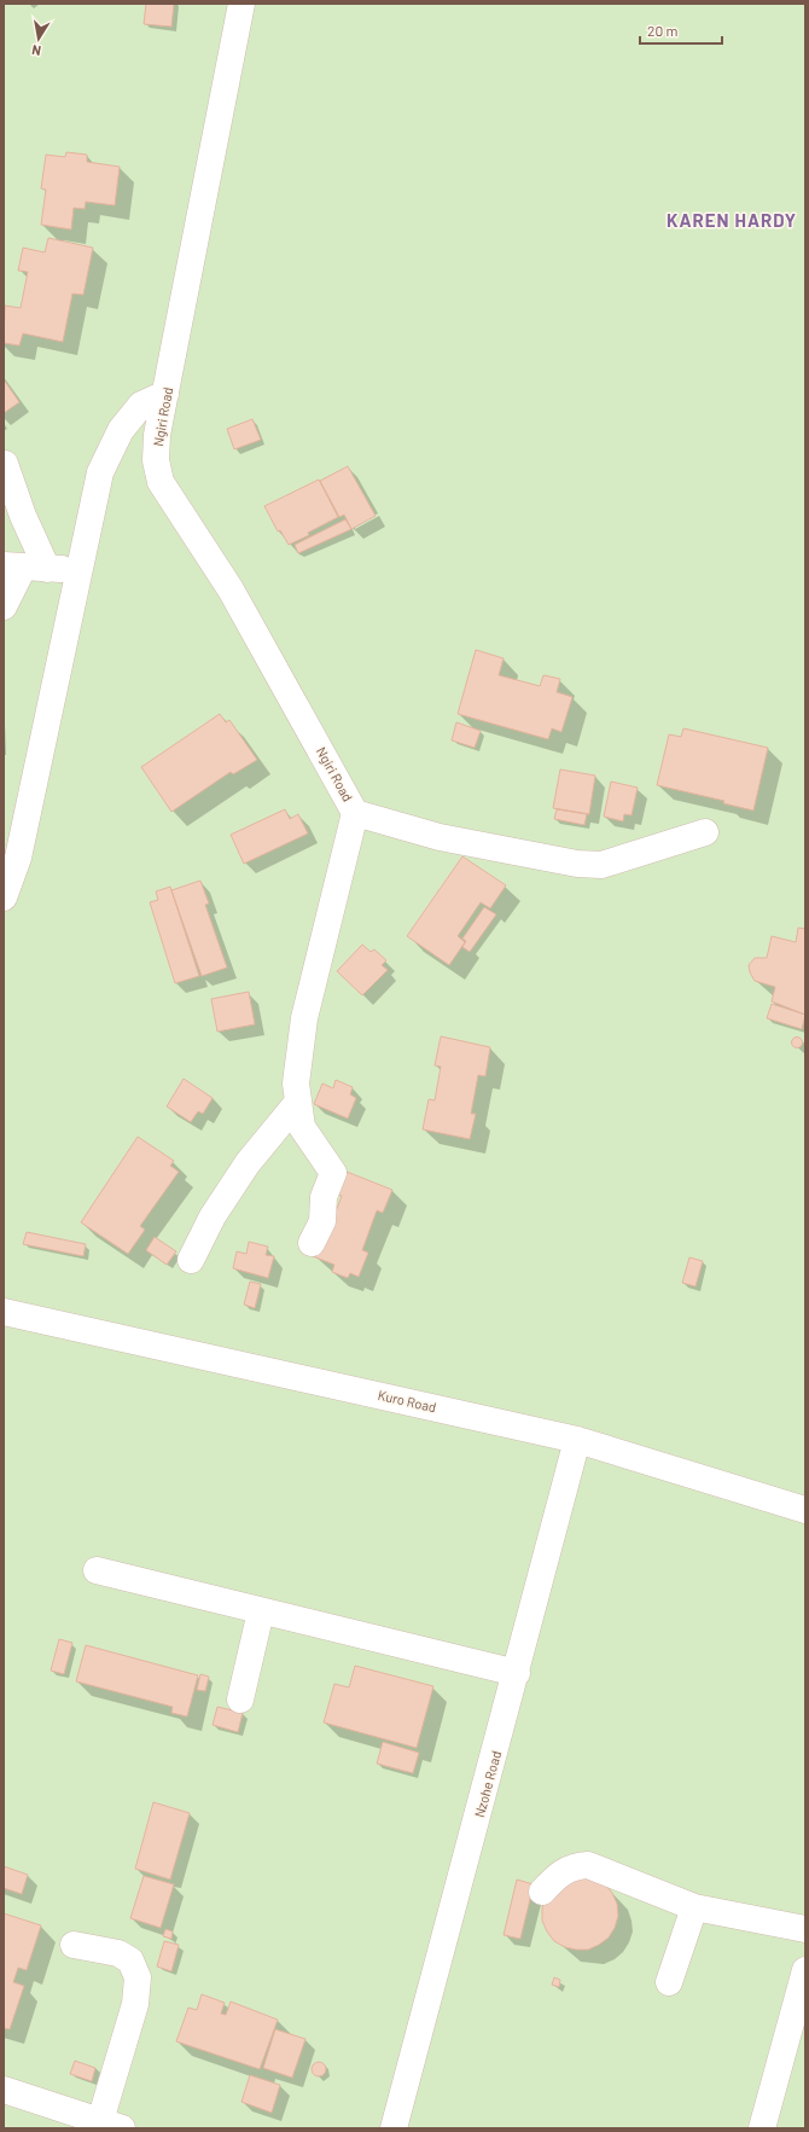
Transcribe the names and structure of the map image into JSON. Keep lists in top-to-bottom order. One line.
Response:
{"streets":{"street":["Ngiri Road","Kuro Road","Nzohe Road"]},"crossings":[["Kuro Road","Nzohe Road"]],"districts":["KAREN HARDY"],"scale_bar":"20 m","north":"bottom"}
